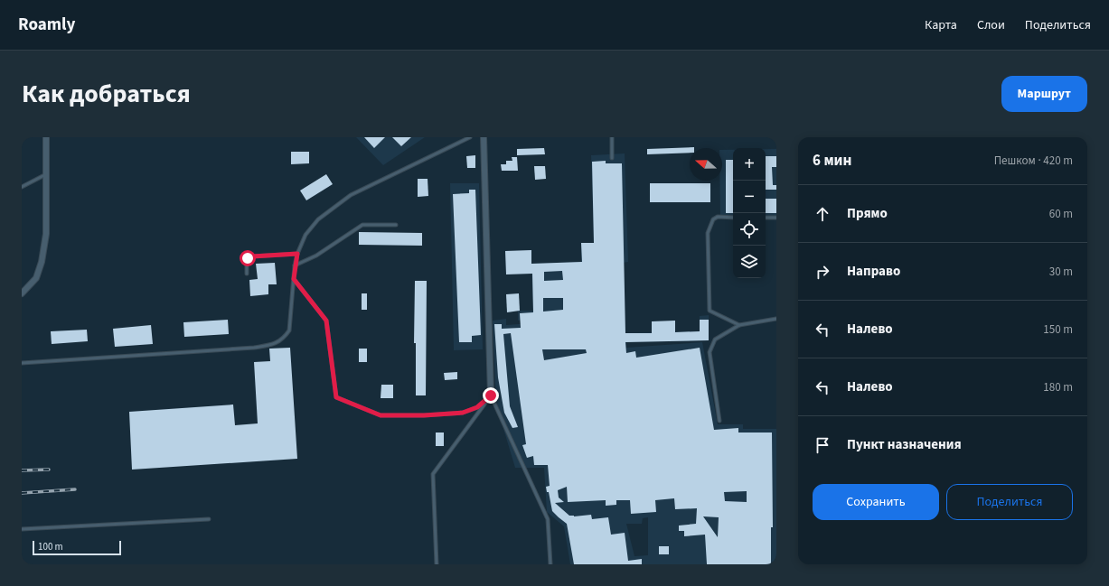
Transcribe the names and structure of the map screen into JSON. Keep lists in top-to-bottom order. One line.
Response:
{"scale_bar":"100 m","north":"left","page":{"header":"Roamly","nav":["Карта","Слои","Поделиться"],"title":"Как добраться","buttons":["Маршрут",["Сохранить","Поделиться"]],"heading":["6 мин","Пешком · 420 m"],"map_buttons":["+","−"],"list":[["Прямо","60 m"],["Направо","30 m"],["Налево","150 m"],["Налево","180 m"],"Пункт назначения"],"scale":"100 m"}}
